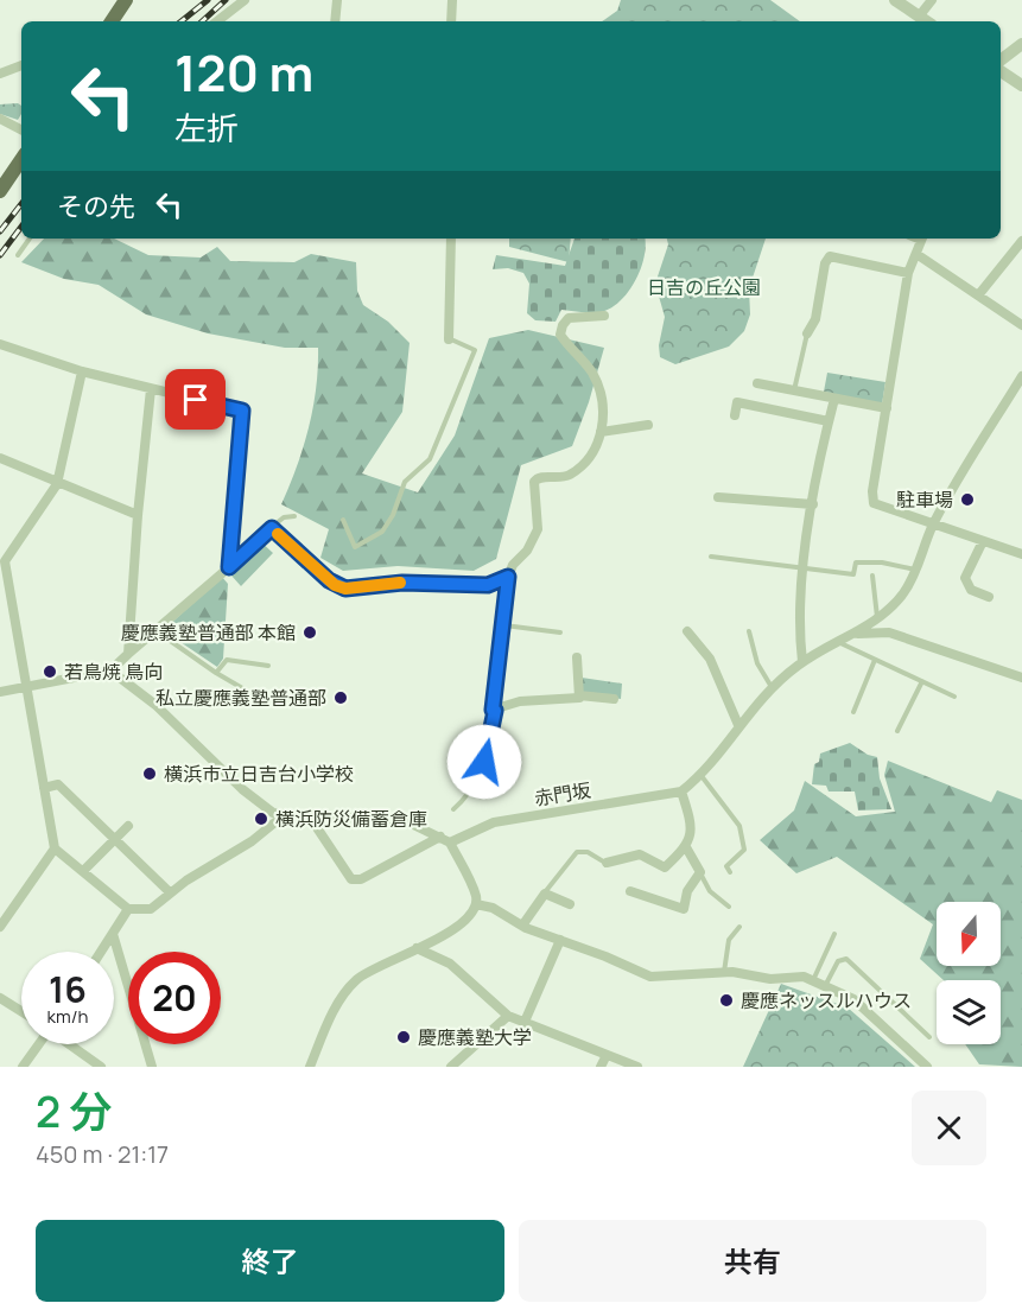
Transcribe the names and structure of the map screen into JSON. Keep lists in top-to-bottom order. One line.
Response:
{"streets":{"street":["赤門坂"]},"parks":["日吉の丘公園"],"places":["駐車場","慶應義塾普通部 本館","若鳥焼 鳥向","私立慶應義塾普通部","横浜市立日吉台小学校","横浜防災備蓄倉庫","慶應ネッスルハウス","慶應義塾大学"],"north":"bottom","page":{"turn":["120 m","左折"],"then":"その先","speed":"16 km/h","limit":"20","heading":["2 分","450 m · 21:17"],"buttons":["終了","共有"]}}
